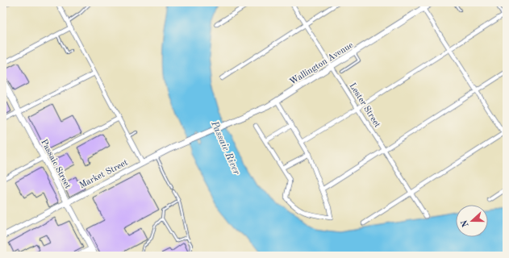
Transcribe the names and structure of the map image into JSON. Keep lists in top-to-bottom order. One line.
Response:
{"streets":{"street":["Wallington Avenue","Lester Street","Passaic Street","Market Street"]},"crossings":[["Wallington Avenue","Lester Street"],["Wallington Avenue","Market Street"],["Passaic Street","Market Street"]],"water":["Passaic River"],"north":"left"}
